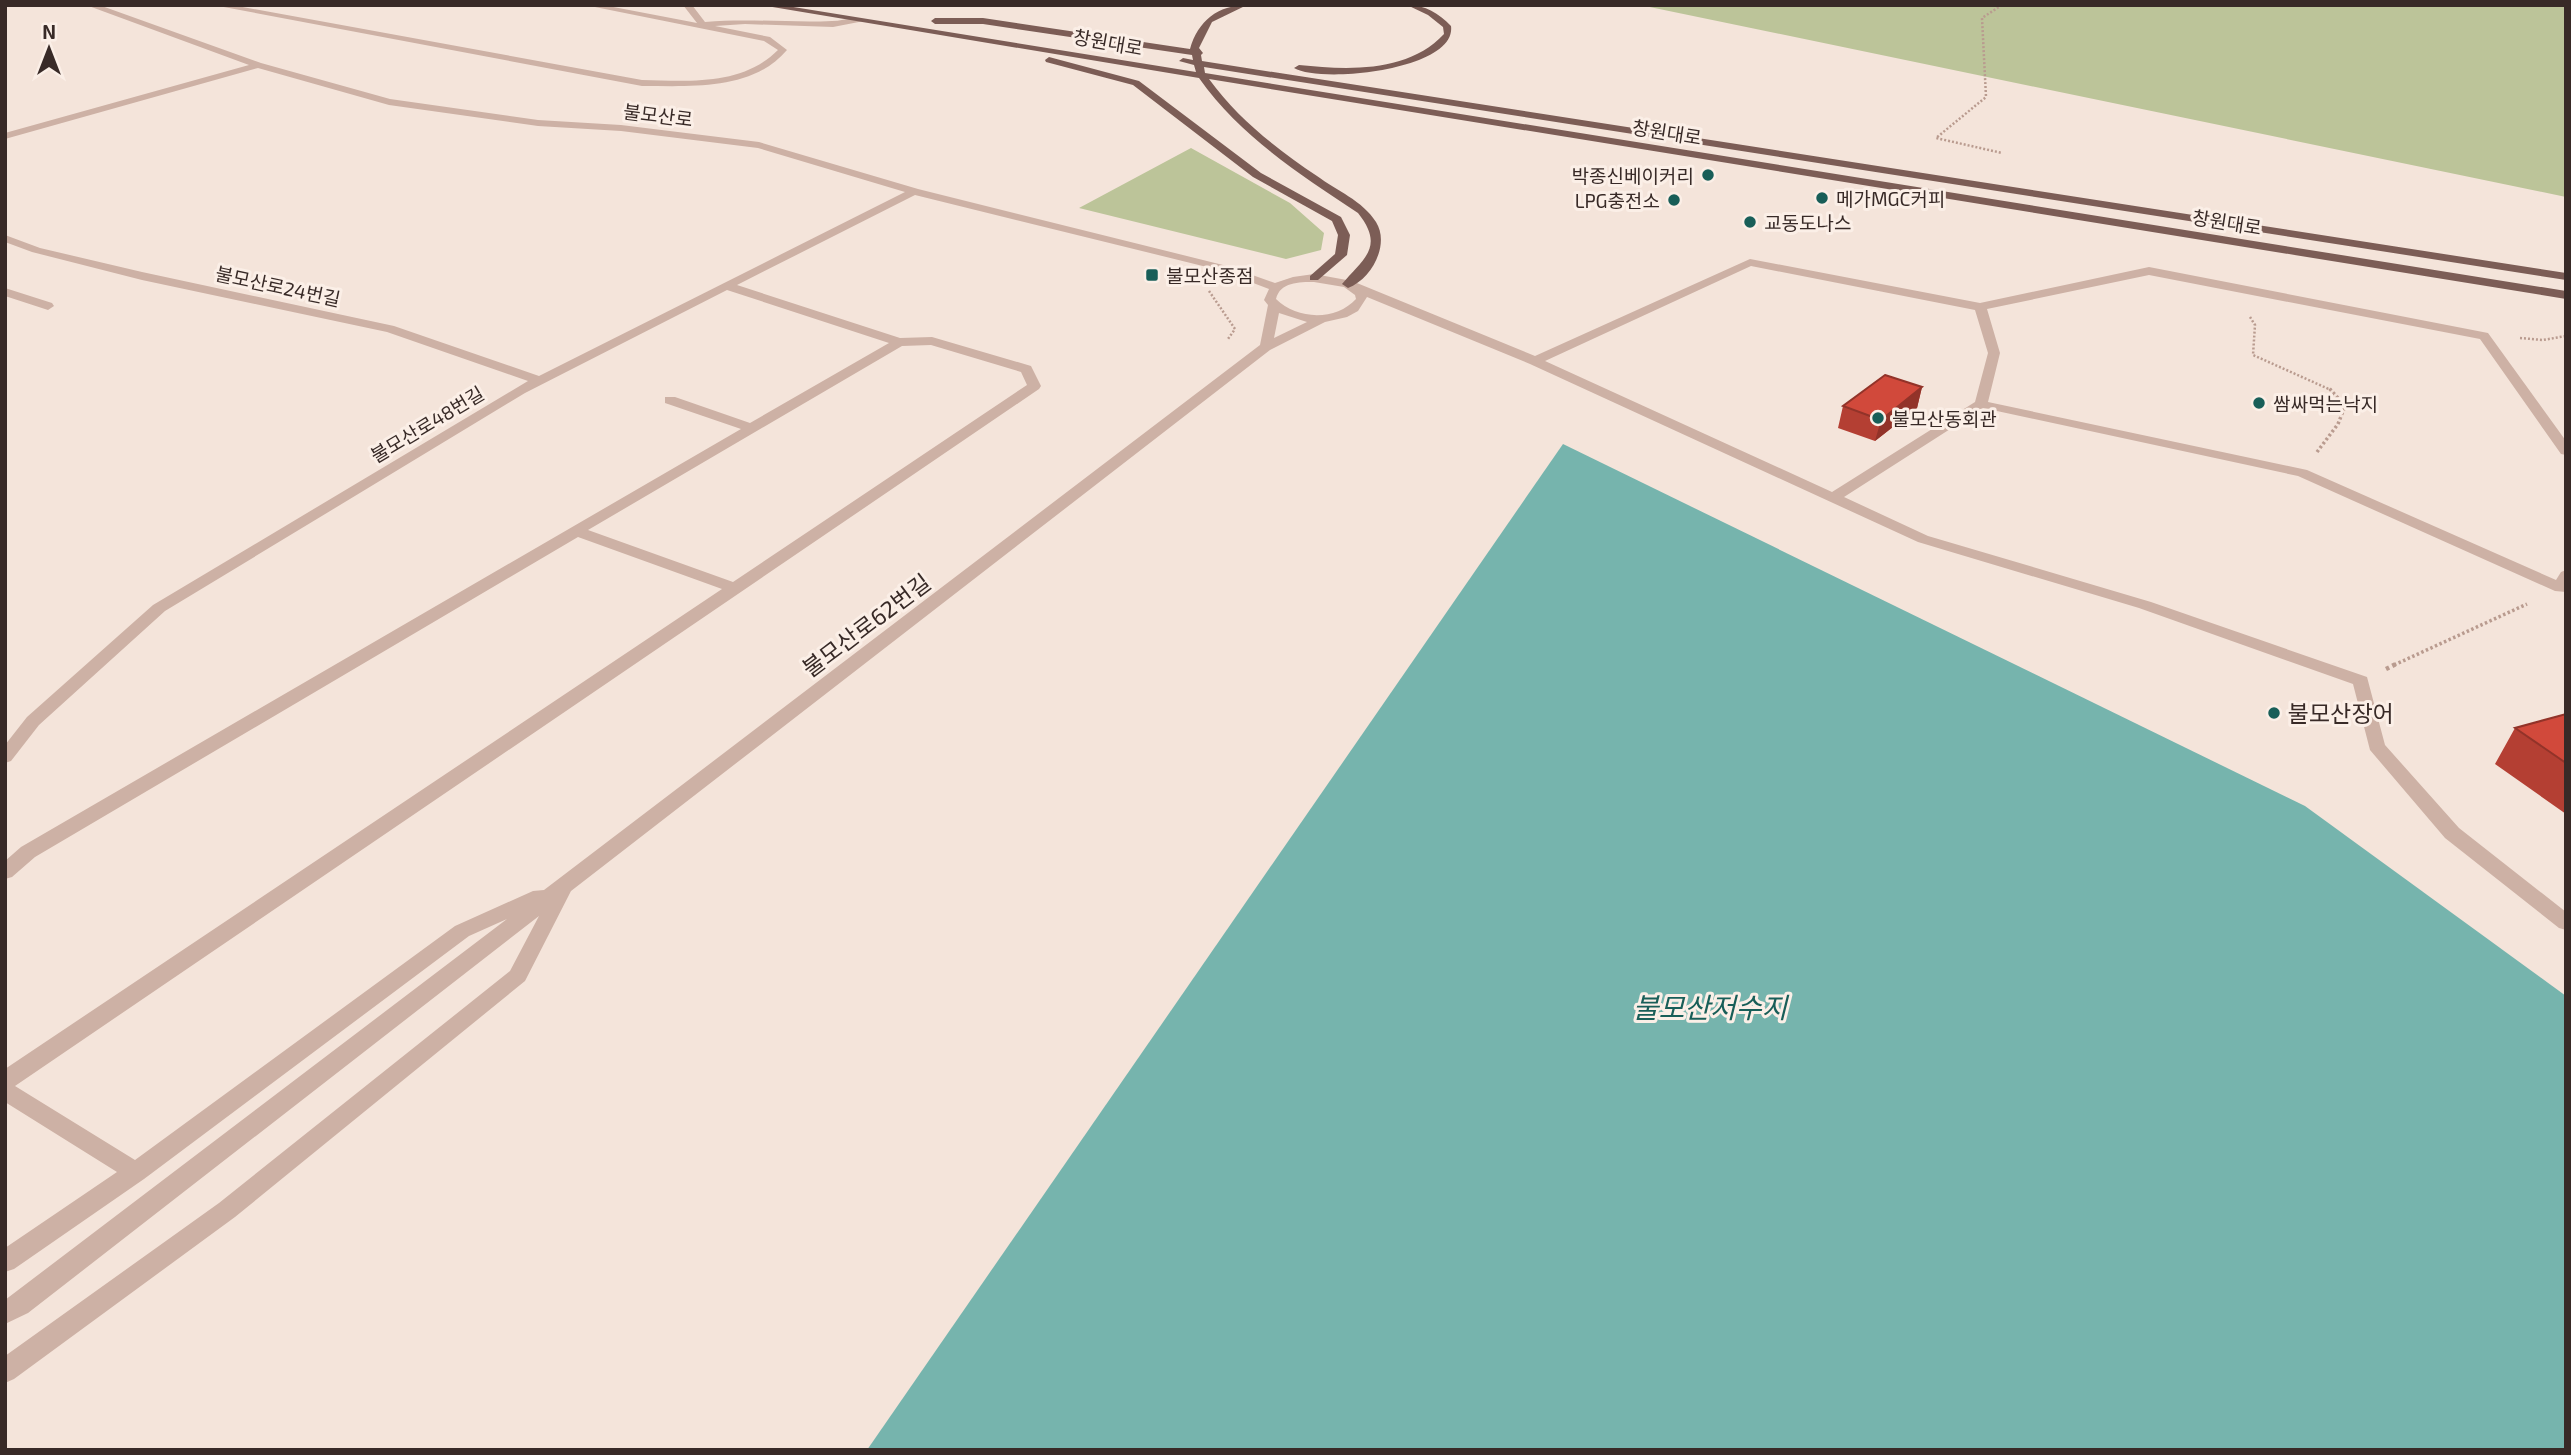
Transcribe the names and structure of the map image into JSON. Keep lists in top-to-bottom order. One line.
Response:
{"streets":{"main road":["창원대로"],"street":["불모산로","불모산로24번길","불모산로48번길","불모산로62번길"]},"crossings":[["불모산로","불모산로48번길"],["불모산로24번길","불모산로48번길"]],"water":["불모산저수지"],"places":{"other":["박종신베이커리","메가MGC커피","LPG충전소","교동도나스","쌈싸먹는낙지","불모산동회관","불모산장어"],"transit":["불모산종점"]},"north":"top"}
